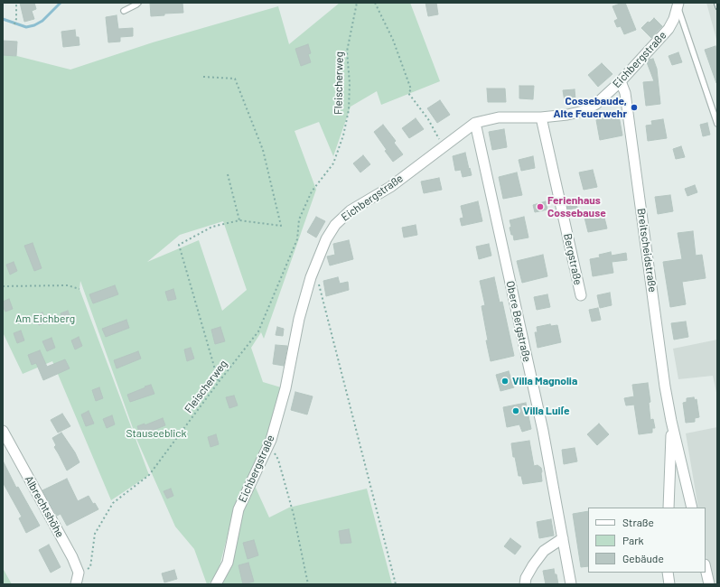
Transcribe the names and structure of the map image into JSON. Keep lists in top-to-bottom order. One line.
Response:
{"streets":{"street":["Eichbergstraße","Breitscheidstraße","Bergstraße","Obere Bergstraße","Albrechtshöhe"],"path":["Fleischerweg"]},"crossings":[["Eichbergstraße","Breitscheidstraße"],["Eichbergstraße","Bergstraße"],["Eichbergstraße","Obere Bergstraße"]],"parks":["Am Eichberg","Stauseeblick"],"places":["Cossebaude, Alte Feuerwehr","Ferienhaus Cossebause","Villa Magnolia","Villa Luiſe"],"legend":["Straße","Park","Gebäude"]}
